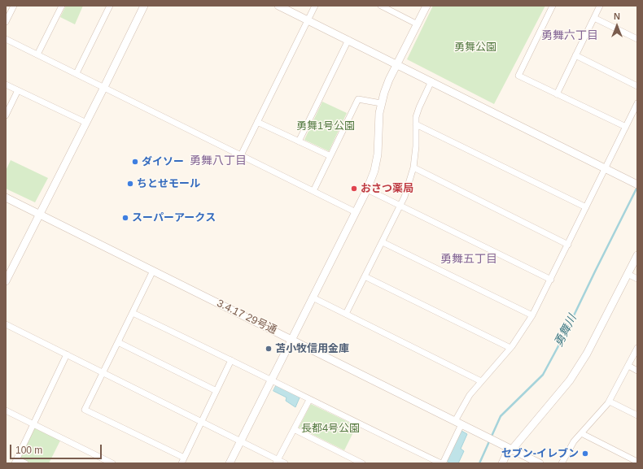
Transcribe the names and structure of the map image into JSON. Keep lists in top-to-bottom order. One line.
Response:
{"streets":{"street":["3.4.17 29号通"]},"districts":["勇舞六丁目","勇舞八丁目","勇舞五丁目"],"water":["勇舞川"],"parks":["勇舞公園","勇舞1号公園","長都4号公園"],"places":["ダイソー","ちとせモール","おさつ薬局","スーパーアークス","苫小牧信用金庫","セブン-イレブン"],"scale_bar":"100 m","north":"top"}
